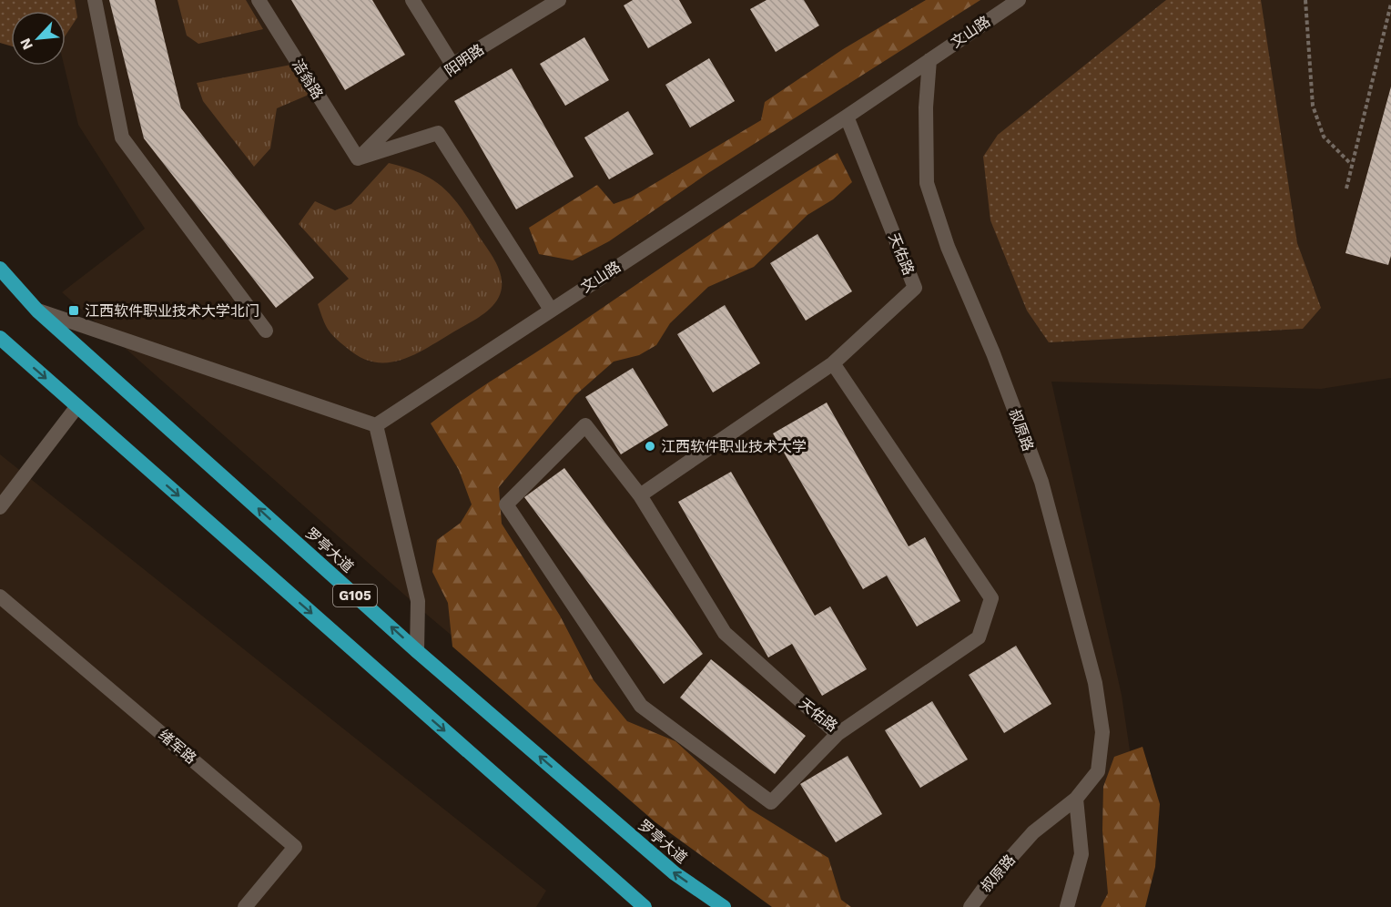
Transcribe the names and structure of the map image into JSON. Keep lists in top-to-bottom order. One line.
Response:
{"streets":{"highway":["罗亭大道","G105"],"street":["文山路","阳明路","涪翁路","天佑路","叔原路","绪军路"]},"crossings":[["文山路","天佑路"],["文山路","叔原路"],["阳明路","涪翁路"]],"places":{"transit":["江西软件职业技术大学北门"],"other":["江西软件职业技术大学"]},"north":"bottom left"}
